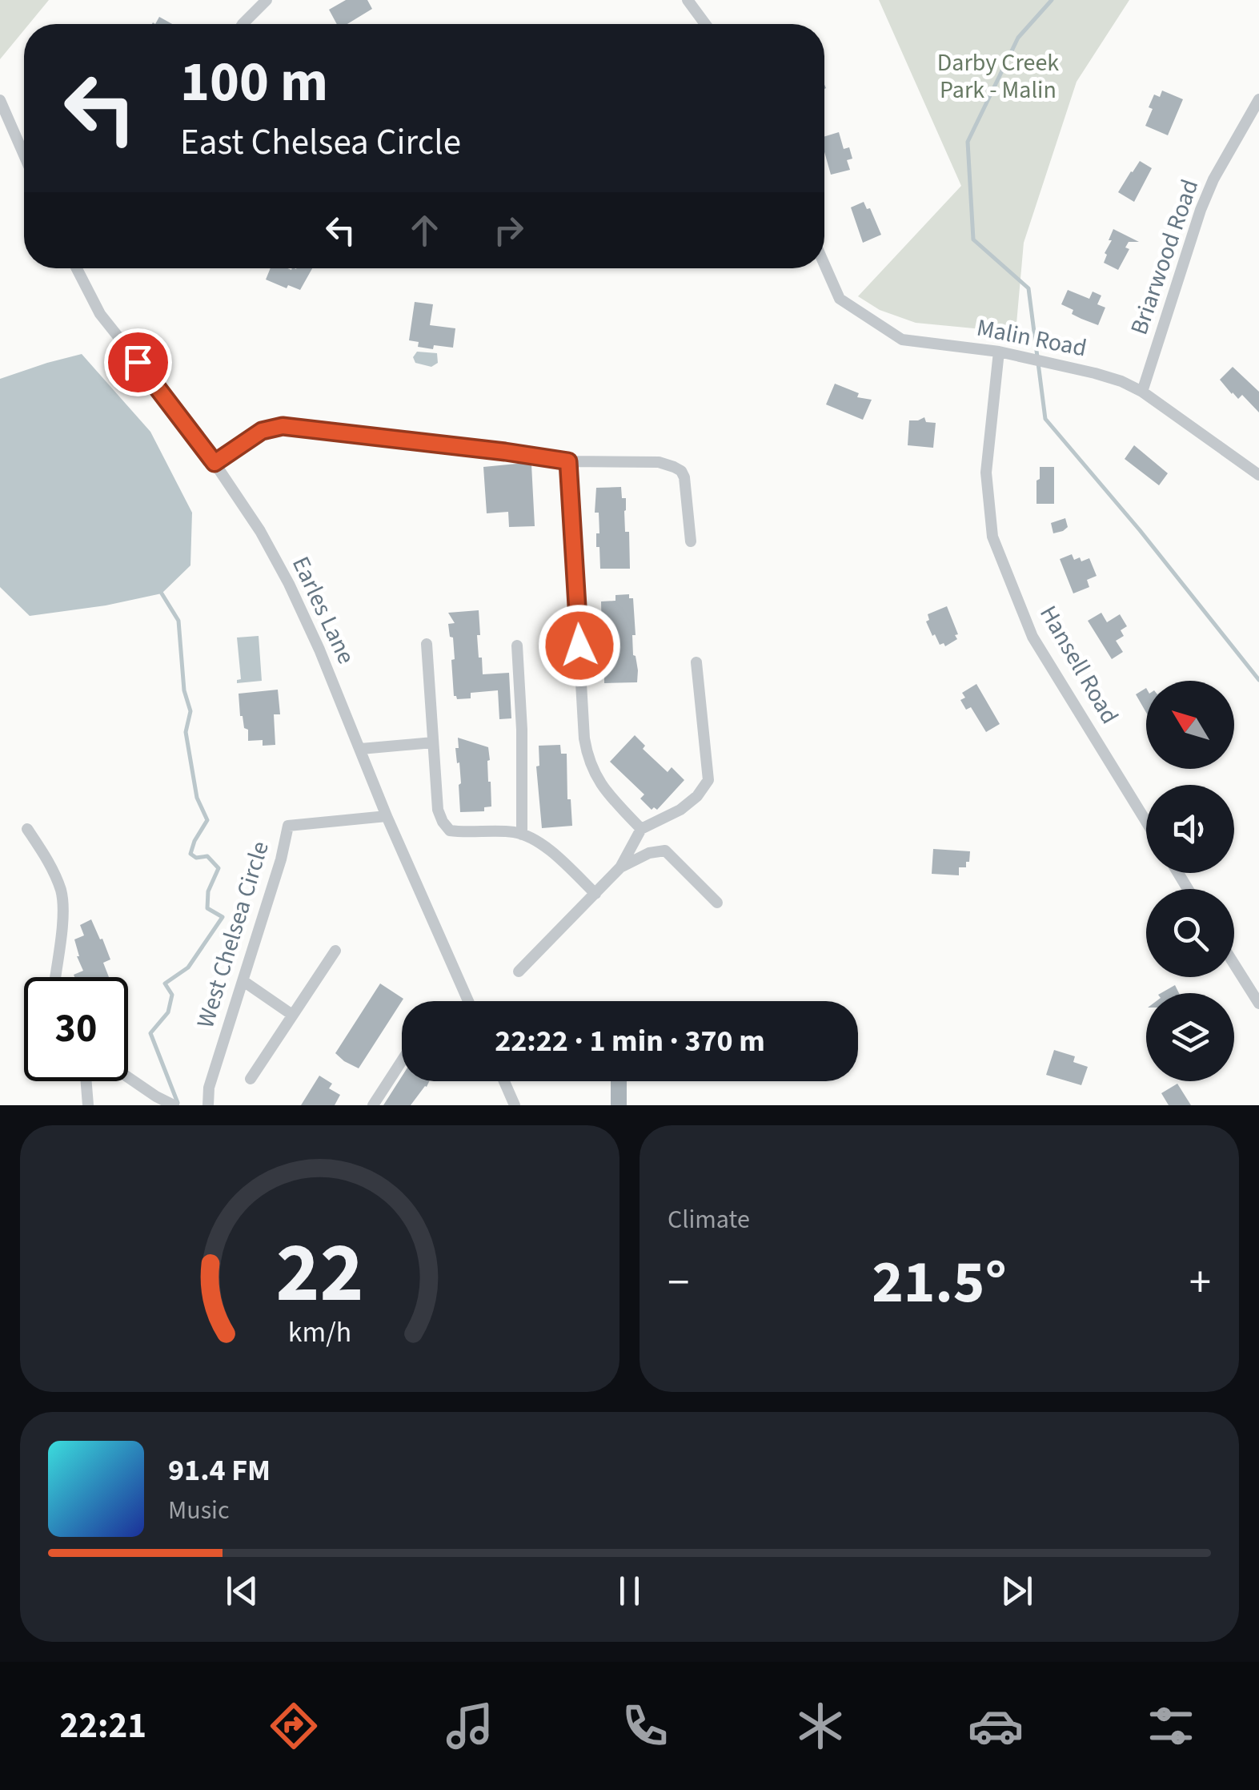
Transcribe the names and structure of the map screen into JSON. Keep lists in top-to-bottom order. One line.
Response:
{"streets":{"street":["Briarwood Road","Malin Road","Earles Lane","Hansell Road","West Chelsea Circle"]},"crossings":[["Briarwood Road","Malin Road"],["Malin Road","Hansell Road"],["Earles Lane","West Chelsea Circle"]],"parks":["Darby Creek Park - Malin"],"north":"top left","page":{"turn":["100 m","East Chelsea Circle"],"limit":"30","trip":"22:22 · 1 min · 370 m","tile":"Climate","heat":["−","21.5°","+"],"song":["91.4 FM","Music"],"tabs":"22:21","gauge":["22","km/h"]}}
